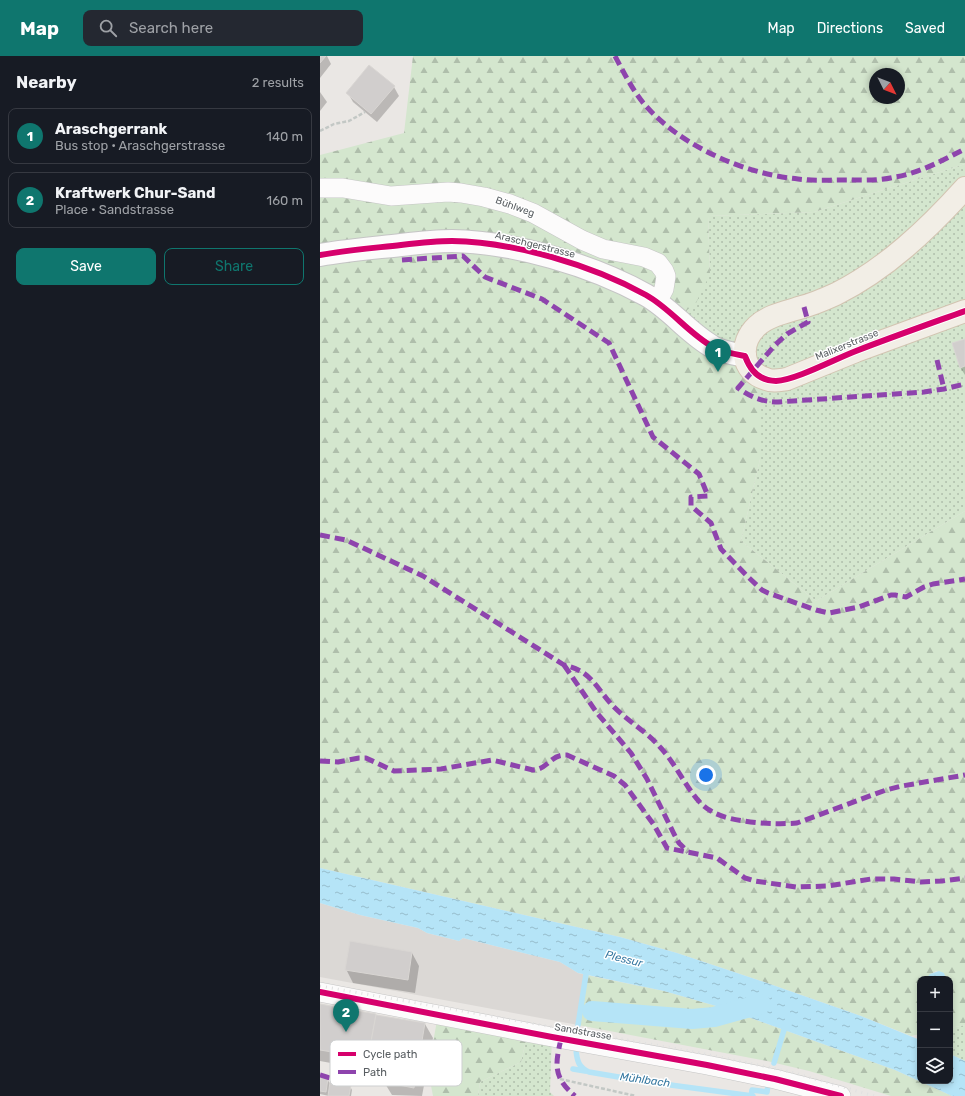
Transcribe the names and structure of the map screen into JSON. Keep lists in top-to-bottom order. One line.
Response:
{"streets":{"main road":["Malixerstrasse"],"street":["Bühlweg","Araschgerstrasse","Sandstrasse"]},"crossings":[["Bühlweg","Araschgerstrasse"],["Araschgerstrasse","Malixerstrasse"]],"water":["Plessur","Mühlbach"],"legend":["Cycle path","Path"],"north":"bottom right","page":{"header":"Map","search":"Search here","nav":["Map","Directions","Saved"],"heading":["Nearby","2 results"],"list":[{"mark":"1","name":"Araschgerrank","note":"Bus stop · Araschgerstrasse","value":"140 m"},{"mark":"2","name":"Kraftwerk Chur-Sand","note":"Place · Sandstrasse","value":"160 m"}],"buttons":["Save","Share"],"pins":["1","2"],"map_buttons":["+","−"]}}
